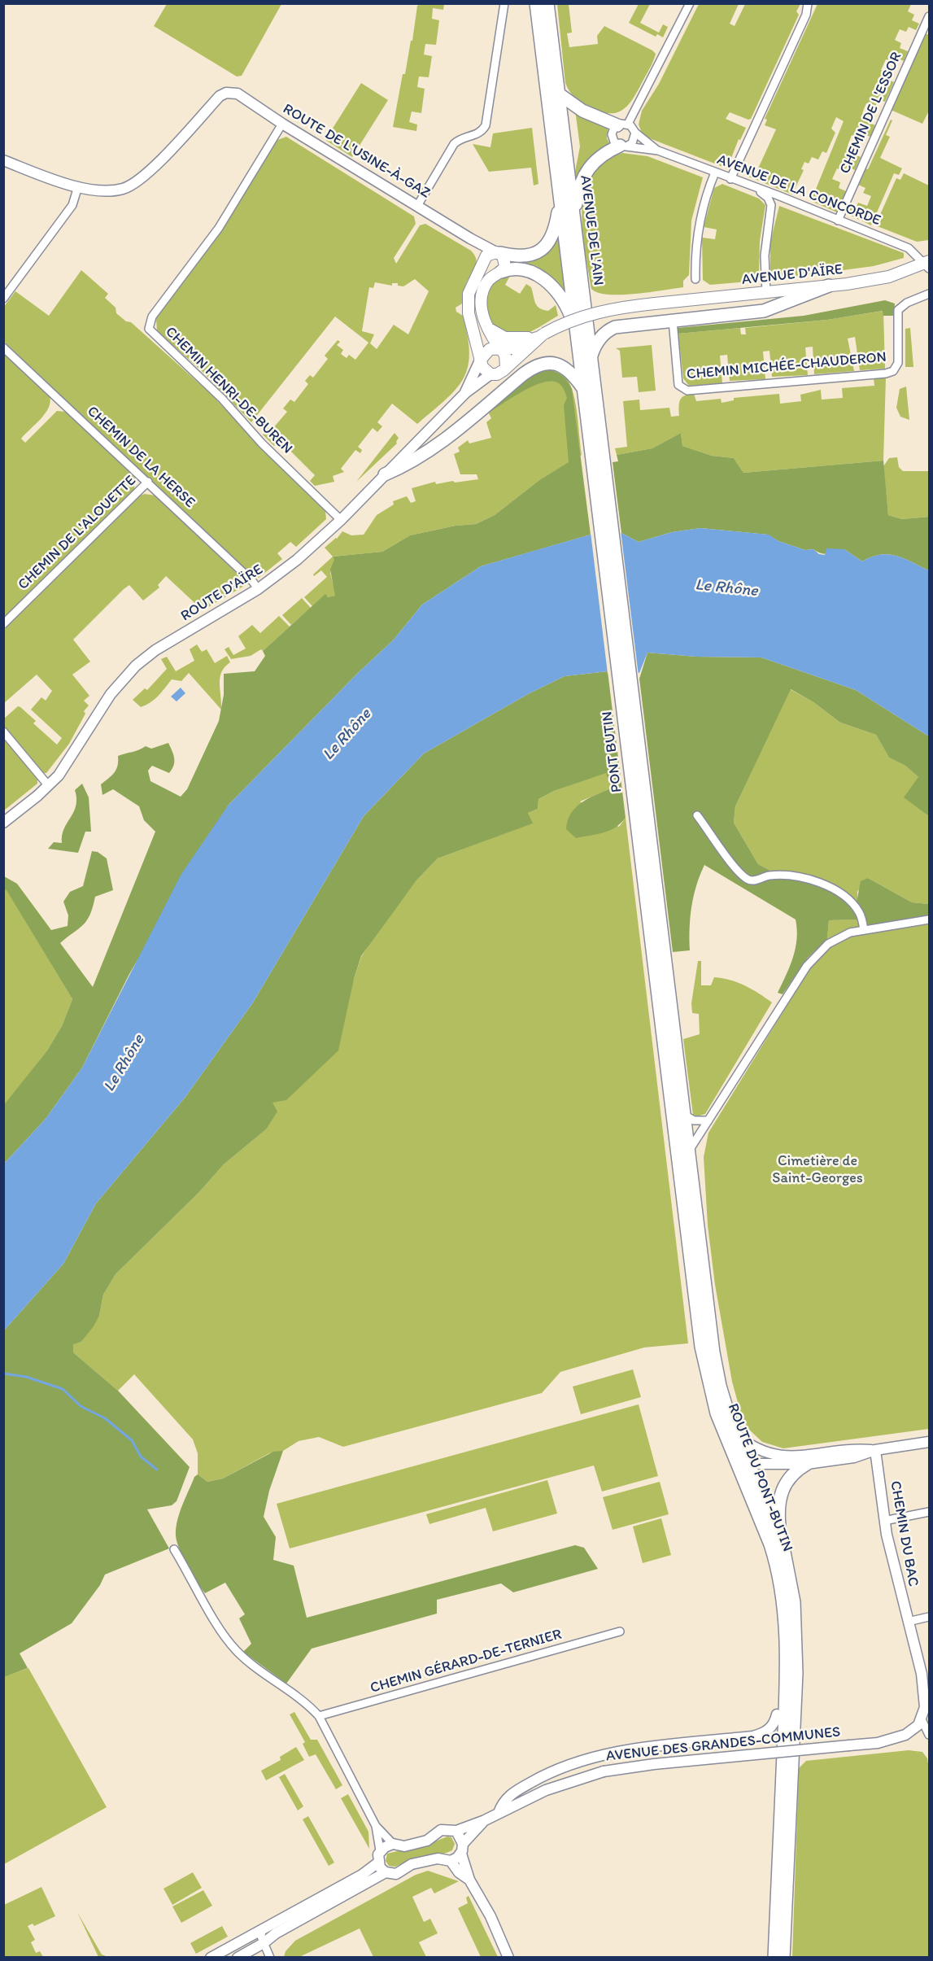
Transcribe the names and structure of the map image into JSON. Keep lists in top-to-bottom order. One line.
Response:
{"streets":{"main road":["AVENUE DE L'AIN","AVENUE D'AÏRE","PONT BUTIN","ROUTE DU PONT-BUTIN"],"street":["CHEMIN DE L'ESSOR","ROUTE DE L'USINE-À-GAZ","AVENUE DE LA CONCORDE","CHEMIN MICHÉE-CHAUDERON","CHEMIN HENRI-DE-BUREN","CHEMIN DE LA HERSE","CHEMIN DE L'ALOUETTE","ROUTE D'AÏRE","CHEMIN DU BAC","CHEMIN GÉRARD-DE-TERNIER","AVENUE DES GRANDES-COMMUNES"]},"crossings":[["CHEMIN DE L'ESSOR","AVENUE DE LA CONCORDE"],["ROUTE DE L'USINE-À-GAZ","CHEMIN HENRI-DE-BUREN"],["AVENUE DE LA CONCORDE","AVENUE D'AÏRE"],["AVENUE DE L'AIN","PONT BUTIN"],["CHEMIN HENRI-DE-BUREN","ROUTE D'AÏRE"],["CHEMIN DE LA HERSE","CHEMIN DE L'ALOUETTE"],["CHEMIN DE LA HERSE","ROUTE D'AÏRE"],["PONT BUTIN","ROUTE DU PONT-BUTIN"],["CHEMIN DU BAC","AVENUE DES GRANDES-COMMUNES"]],"water":["Le Rhône"],"parks":["Cimetière de Saint-Georges"]}
